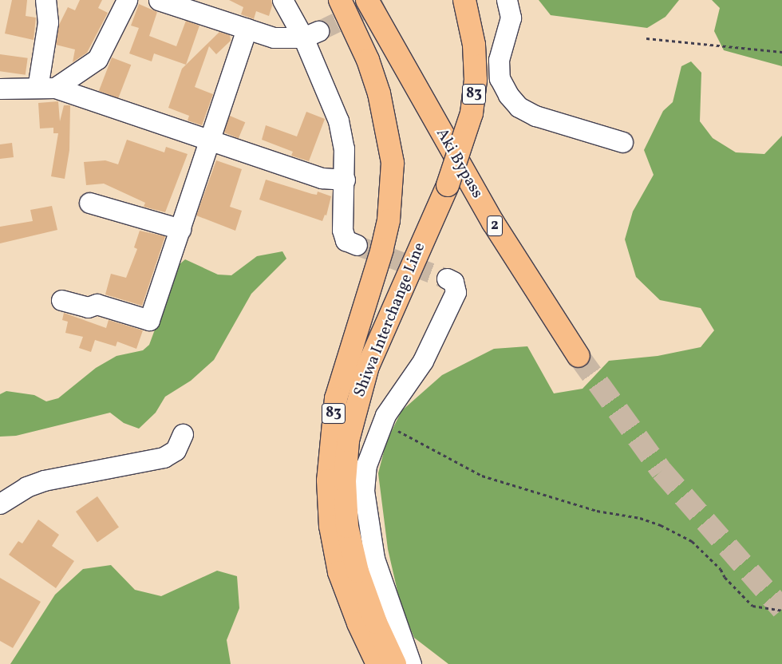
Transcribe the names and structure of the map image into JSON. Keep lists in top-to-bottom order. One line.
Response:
{"streets":{"main road":["83","Aki Bypass","2","Shiwa Interchange Line"]}}
